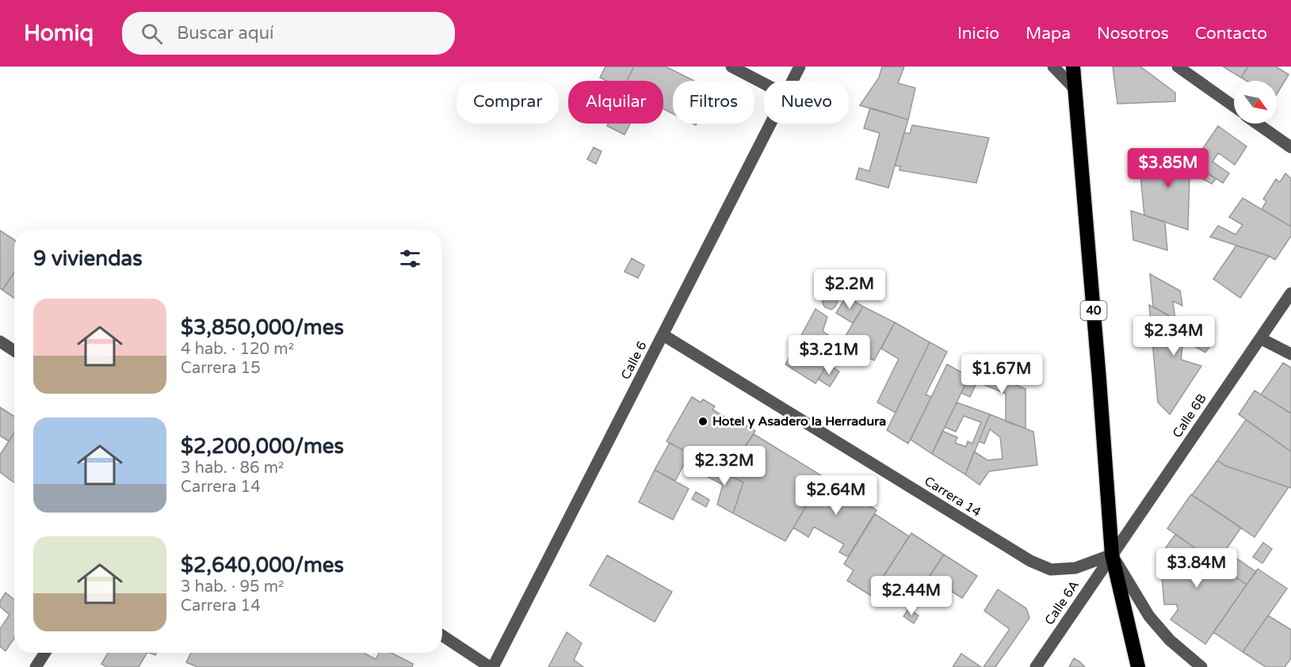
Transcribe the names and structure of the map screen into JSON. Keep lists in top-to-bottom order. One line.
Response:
{"streets":{"highway":["40"],"street":["Calle 6","Calle 6B","Carrera 14","Calle 6A"]},"crossings":[["40","Calle 6B"],["40","Carrera 14"],["40","Calle 6A"],["Calle 6","Carrera 14"],["Calle 6B","Carrera 14"],["Calle 6B","Calle 6A"],["Carrera 14","Calle 6A"]],"places":["Hotel y Asadero la Herradura"],"north":"bottom right","page":{"header":"Homiq","search":"Buscar aquí","nav":["Inicio","Mapa","Nosotros","Contacto"],"chip":["Comprar","Alquilar","Filtros","Nuevo"],"price":["$3.85M","$2.2M","$2.34M","$3.21M","$1.67M","$2.32M","$2.64M","$3.84M","$2.44M"],"heading":"9 viviendas","list":[{"name":"$3,850,000/mes","note":"4 hab. · 120 m² · Carrera 15"},{"name":"$2,200,000/mes","note":"3 hab. · 86 m² · Carrera 14"},{"name":"$2,640,000/mes","note":"3 hab. · 95 m² · Carrera 14"}]}}
